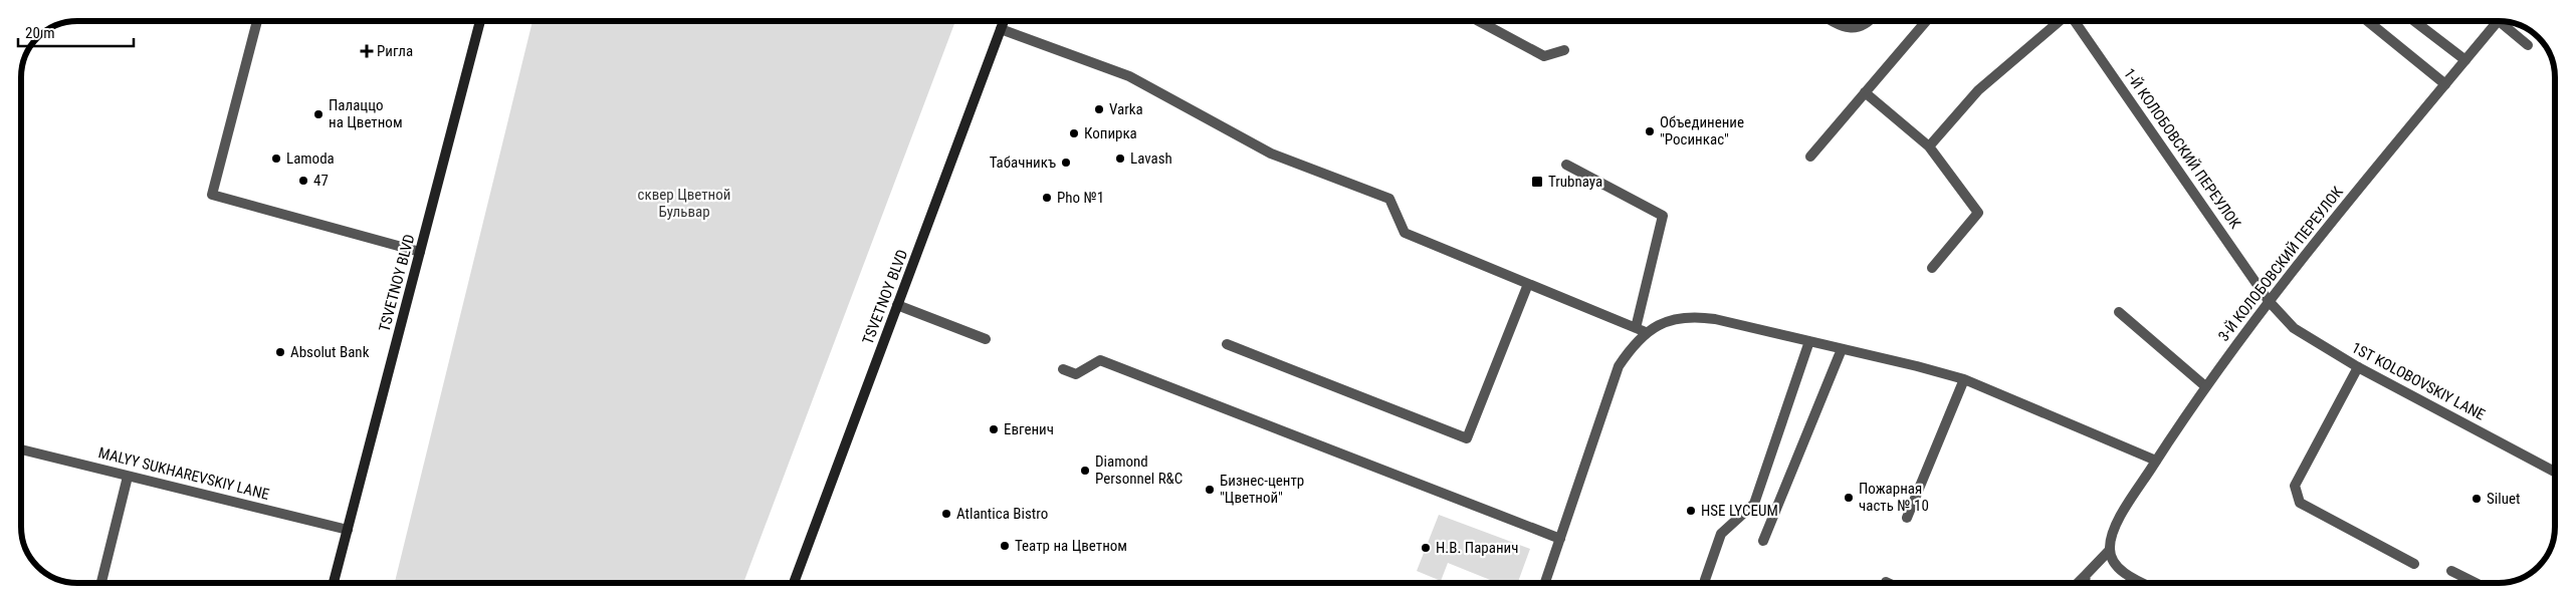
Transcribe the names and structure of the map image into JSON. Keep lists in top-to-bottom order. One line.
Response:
{"streets":{"main road":["TSVETNOY BLVD"],"street":["1-Й КОЛОБОВСКИЙ ПЕРЕУЛОК","3-Й КОЛОБОВСКИЙ ПЕРЕУЛОК","1ST KOLOBOVSKIY LANE","MALYY SUKHAREVSKIY LANE"]},"crossings":[["1-Й КОЛОБОВСКИЙ ПЕРЕУЛОК","3-Й КОЛОБОВСКИЙ ПЕРЕУЛОК"],["1-Й КОЛОБОВСКИЙ ПЕРЕУЛОК","1ST KOLOBOVSKIY LANE"],["3-Й КОЛОБОВСКИЙ ПЕРЕУЛОК","1ST KOLOBOVSKIY LANE"],["TSVETNOY BLVD","MALYY SUKHAREVSKIY LANE"]],"parks":["сквер Цветной Бульвар"],"places":{"health":["Ригла"],"other":["Varka","Палаццо на Цветном","Объединение \"Росинкас\"","Копирка","Lamoda","Lavash","Табачникъ","47","Pho №1","Absolut Bank","Евгенич","Diamond Personnel R&C","Бизнес-центр \"Цветной\"","Пожарная часть № 10","Siluet","HSE LYCEUM","Atlantica Bistro","Театр на Цветном","Н.В. Паранич"],"transit":["Trubnaya"]},"scale_bar":"20 m"}
